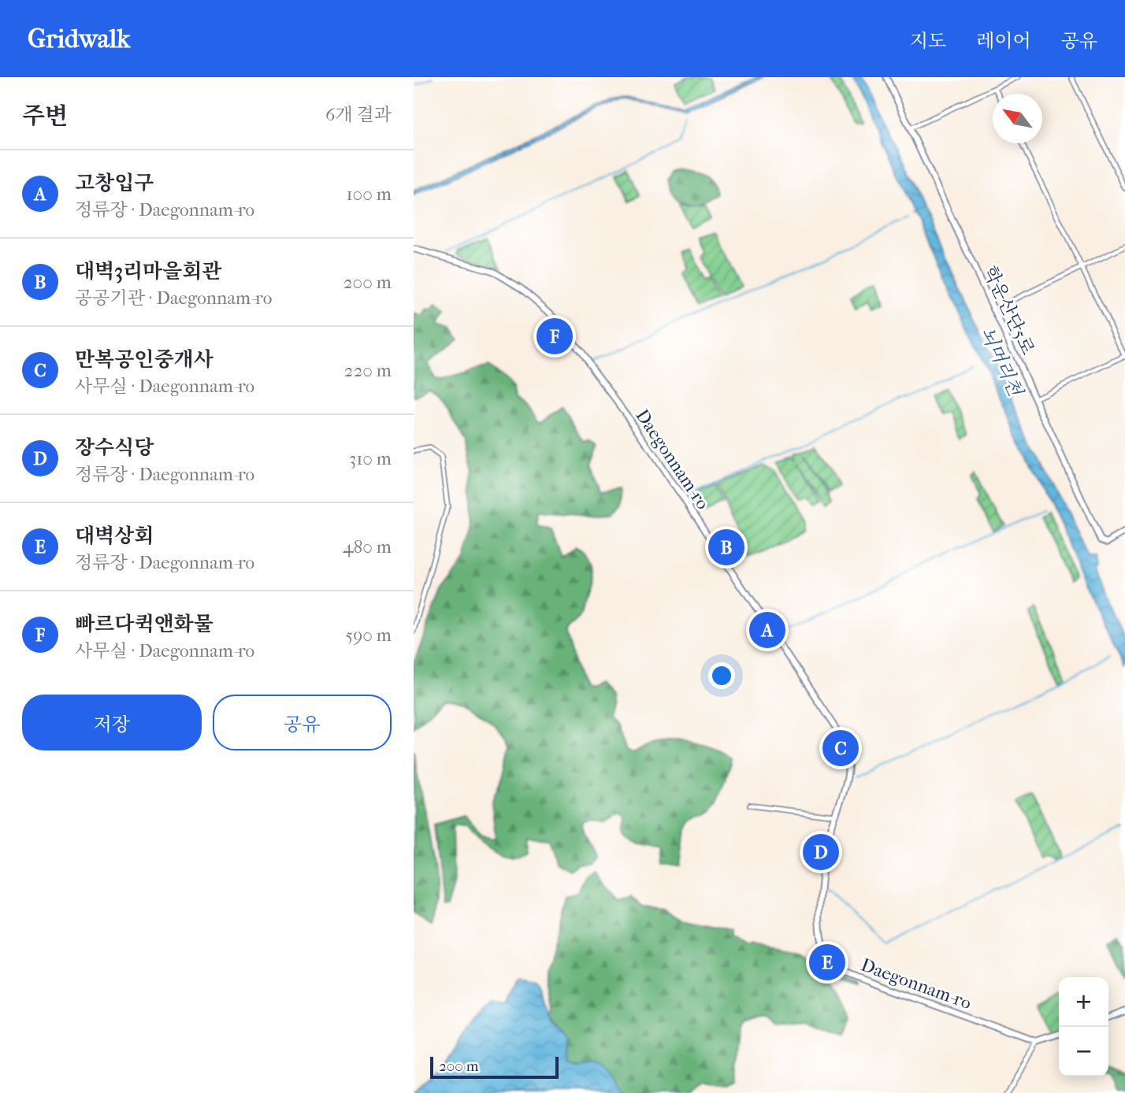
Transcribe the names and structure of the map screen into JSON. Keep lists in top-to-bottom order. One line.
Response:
{"streets":{"street":["학운산단5로","Daegonnam-ro"]},"water":["뇌머리천"],"scale_bar":"200 m","north":"top left","page":{"header":"Gridwalk","nav":["지도","레이어","공유"],"heading":["주변","6개 결과"],"list":[{"mark":"A","name":"고창입구","note":"정류장 · Daegonnam-ro","value":"100 m"},{"mark":"B","name":"대벽3리마을회관","note":"공공기관 · Daegonnam-ro","value":"200 m"},{"mark":"C","name":"만복공인중개사","note":"사무실 · Daegonnam-ro","value":"220 m"},{"mark":"D","name":"장수식당","note":"정류장 · Daegonnam-ro","value":"310 m"},{"mark":"E","name":"대벽상회","note":"정류장 · Daegonnam-ro","value":"480 m"},{"mark":"F","name":"빠르다퀵앤화물","note":"사무실 · Daegonnam-ro","value":"590 m"}],"pins":["F","B","A","C","D","E"],"buttons":["저장","공유"],"map_buttons":["+","−"],"scale":"200 m"}}
